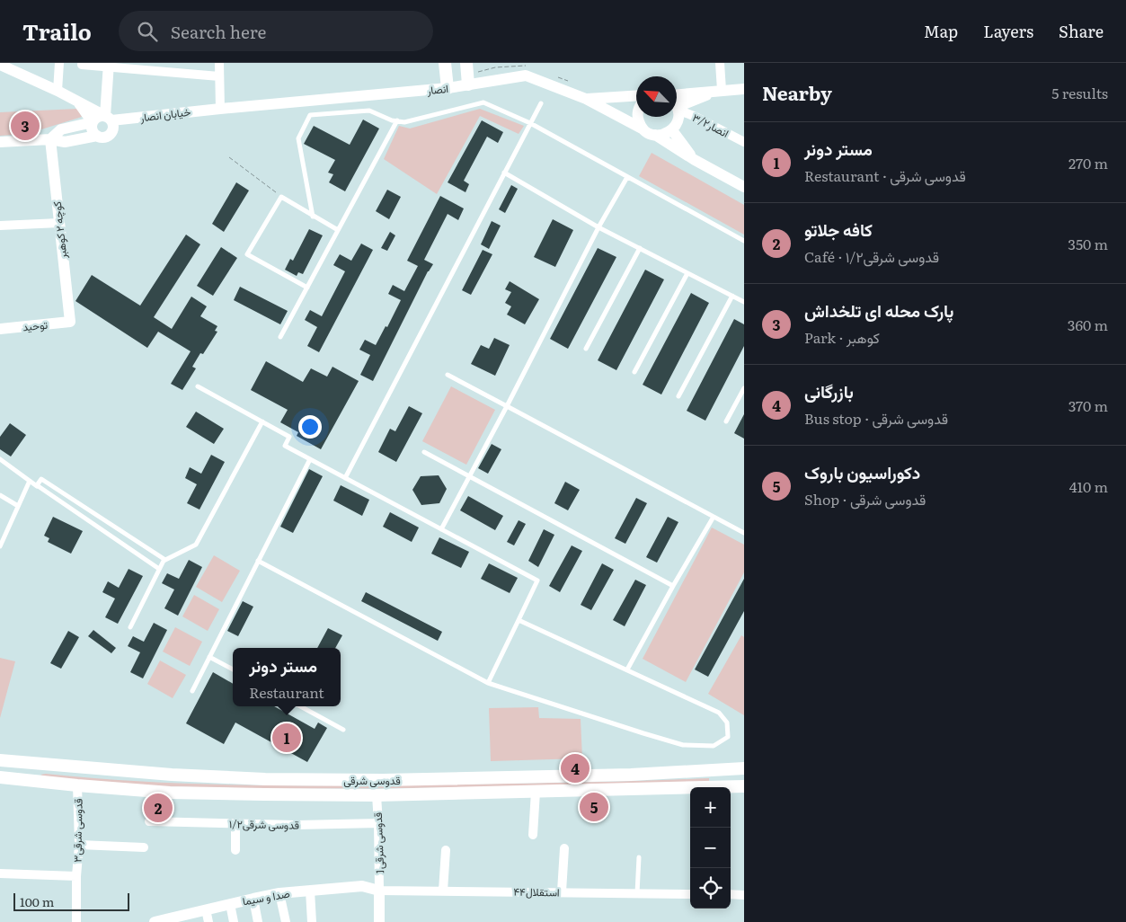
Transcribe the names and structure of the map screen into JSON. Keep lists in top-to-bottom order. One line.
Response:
{"streets":{"main road":["قدوسی شرقی"],"street":["انصار","خیابان انصار","انصار۳/۲","کوچه ۲ کوهبر","توحید","قدوسی شرقی۱/۲","قدوسی شرقی۳","1قدوسی شرقی","استقلال۴۴","صدا و سیما"]},"crossings":[["انصار","خیابان انصار"],["کوچه ۲ کوهبر","توحید"],["قدوسی شرقی","قدوسی شرقی۳"],["قدوسی شرقی","1قدوسی شرقی"],["قدوسی شرقی۱/۲","1قدوسی شرقی"],["1قدوسی شرقی","استقلال۴۴"],["1قدوسی شرقی","صدا و سیما"],["استقلال۴۴","صدا و سیما"]],"scale_bar":"100 m","north":"top left","page":{"header":"Trailo","search":"Search here","nav":["Map","Layers","Share"],"heading":["Nearby","5 results"],"pins":["3","1","4","5","2"],"list":[{"mark":"1","name":"مستر دونر","note":"Restaurant · قدوسی شرقی","value":"270 m"},{"mark":"2","name":"کافه جلاتو","note":"Café · قدوسی شرقی۱/۲","value":"350 m"},{"mark":"3","name":"پارک محله ای تلخداش","note":"Park · کوهبر","value":"360 m"},{"mark":"4","name":"بازرگانی","note":"Bus stop · قدوسی شرقی","value":"370 m"},{"mark":"5","name":"دکوراسیون باروک","note":"Shop · قدوسی شرقی","value":"410 m"}],"popup":["مستر دونر","Restaurant"],"map_buttons":["+","−"],"scale":"100 m"}}
